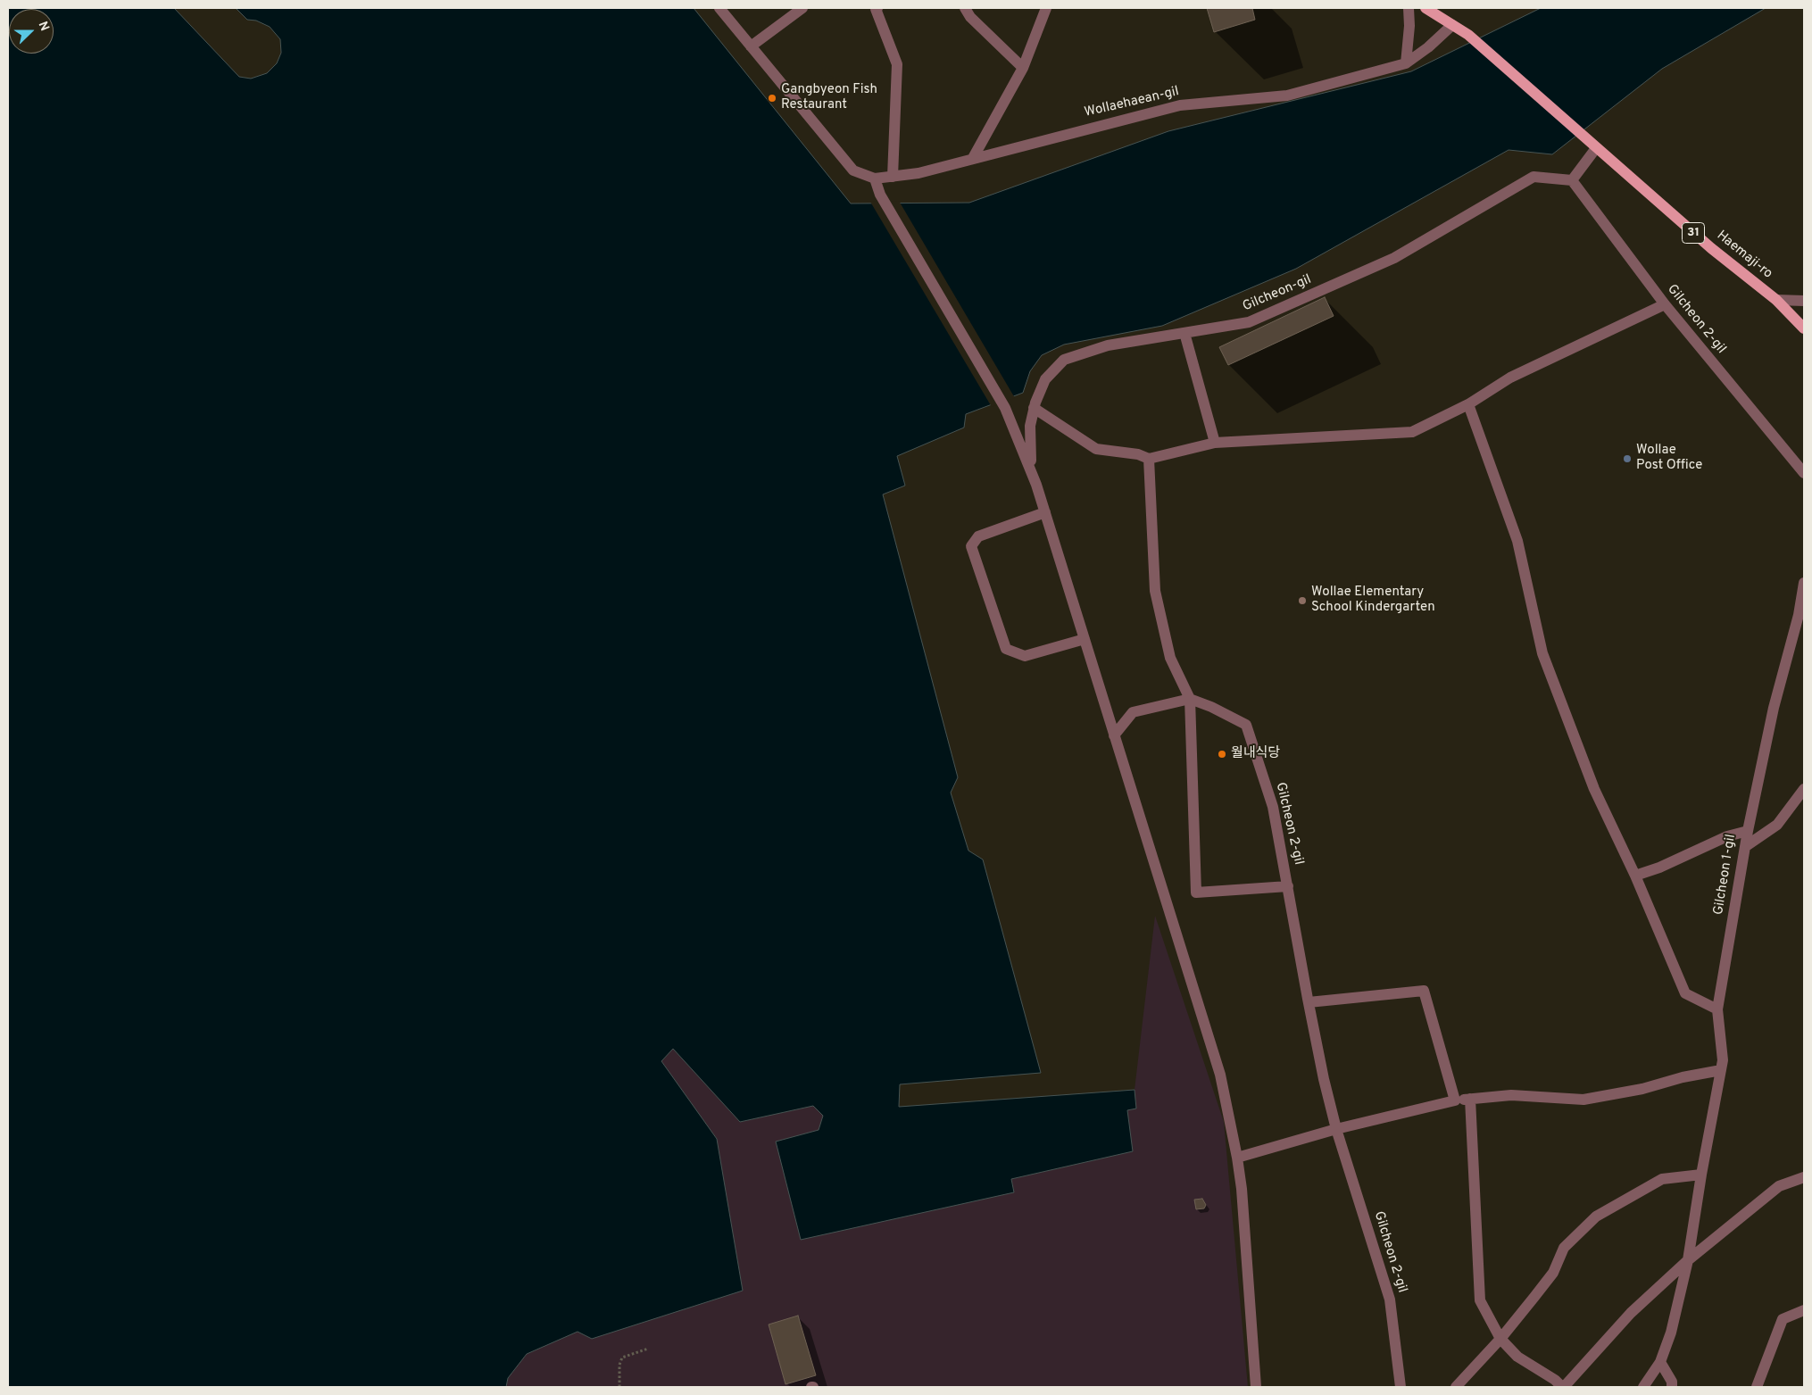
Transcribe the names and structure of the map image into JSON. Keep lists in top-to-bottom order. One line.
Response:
{"streets":{"main road":["31","Haemaji-ro"],"street":["Wollaehaean-gil","Gilcheon-gil","Gilcheon 2-gil","Gilcheon 1-gil"]},"crossings":[["Gilcheon-gil","Gilcheon 2-gil"]],"places":["Gangbyeon Fish Restaurant","Wollae Post Office","Wollae Elementary School Kindergarten","월내식당"],"north":"right"}
